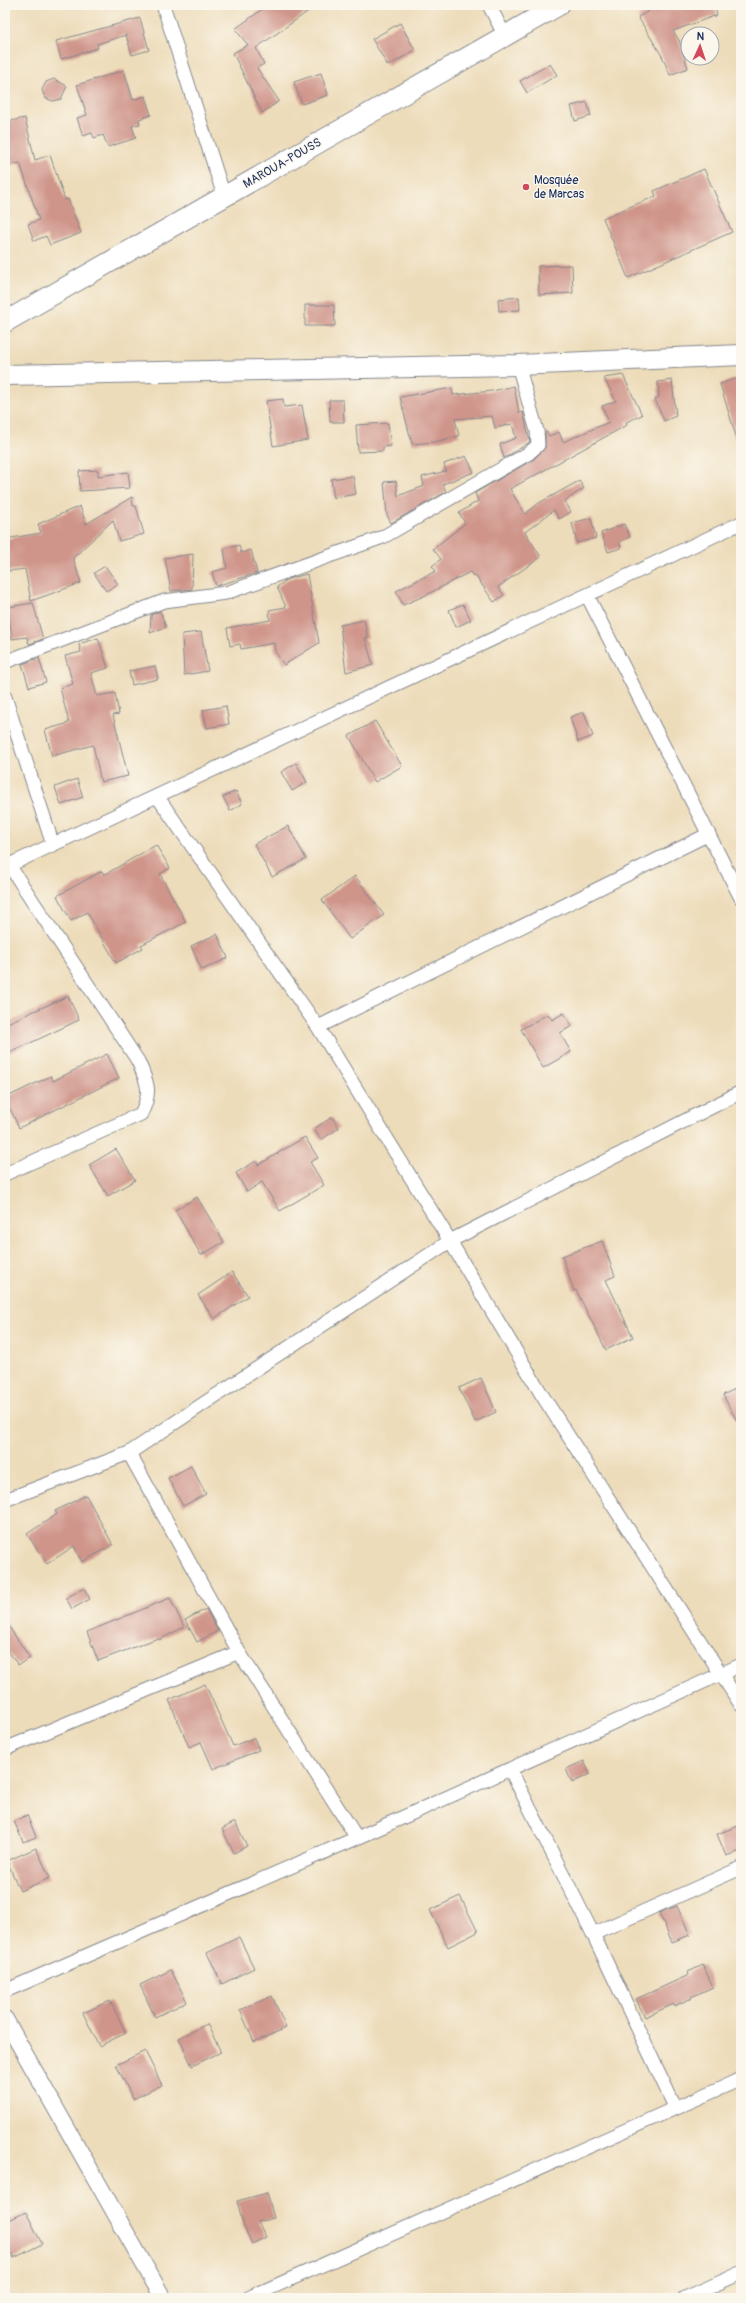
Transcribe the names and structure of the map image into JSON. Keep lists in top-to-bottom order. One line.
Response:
{"streets":{"main road":["MAROUA-POUSS"]},"places":["Mosquée de Marcas"],"north":"top"}
